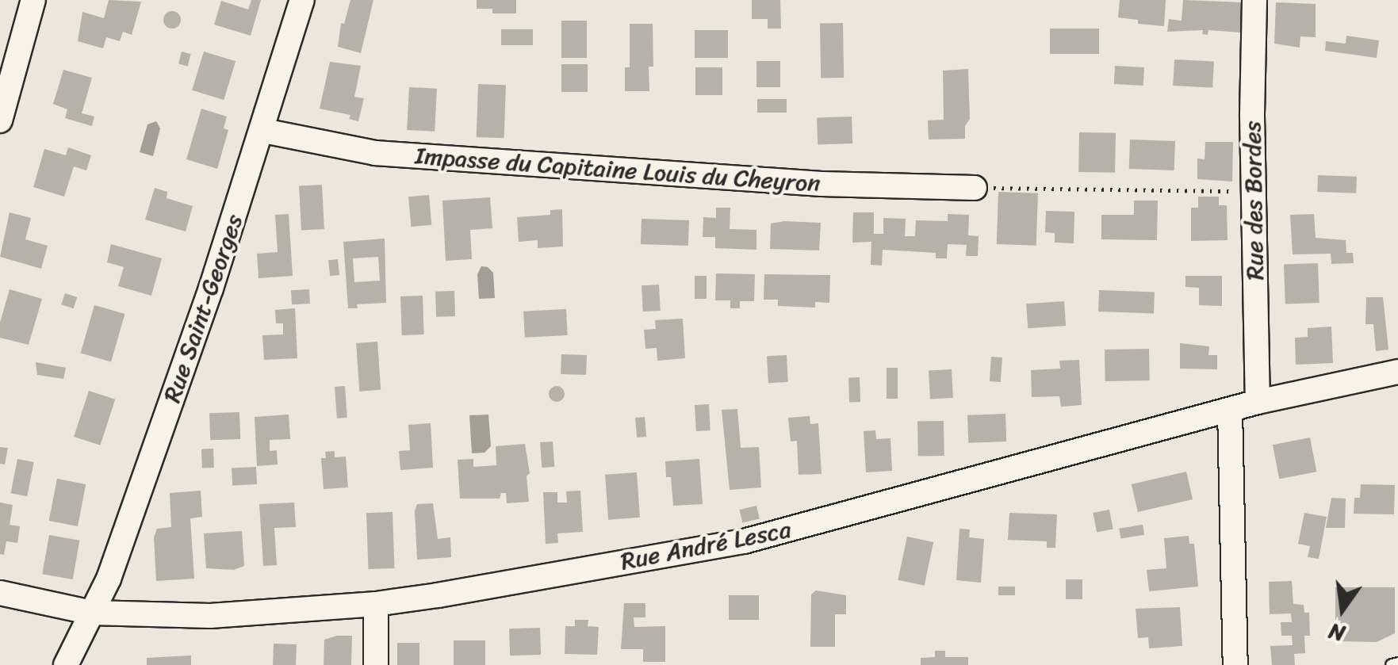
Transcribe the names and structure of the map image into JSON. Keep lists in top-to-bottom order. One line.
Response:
{"streets":{"street":["Impasse du Capitaine Louis du Cheyron","Rue des Bordes","Rue Saint-Georges","Rue André Lesca"]},"crossings":[["Impasse du Capitaine Louis du Cheyron","Rue Saint-Georges"],["Rue des Bordes","Rue André Lesca"],["Rue Saint-Georges","Rue André Lesca"]],"north":"bottom"}
